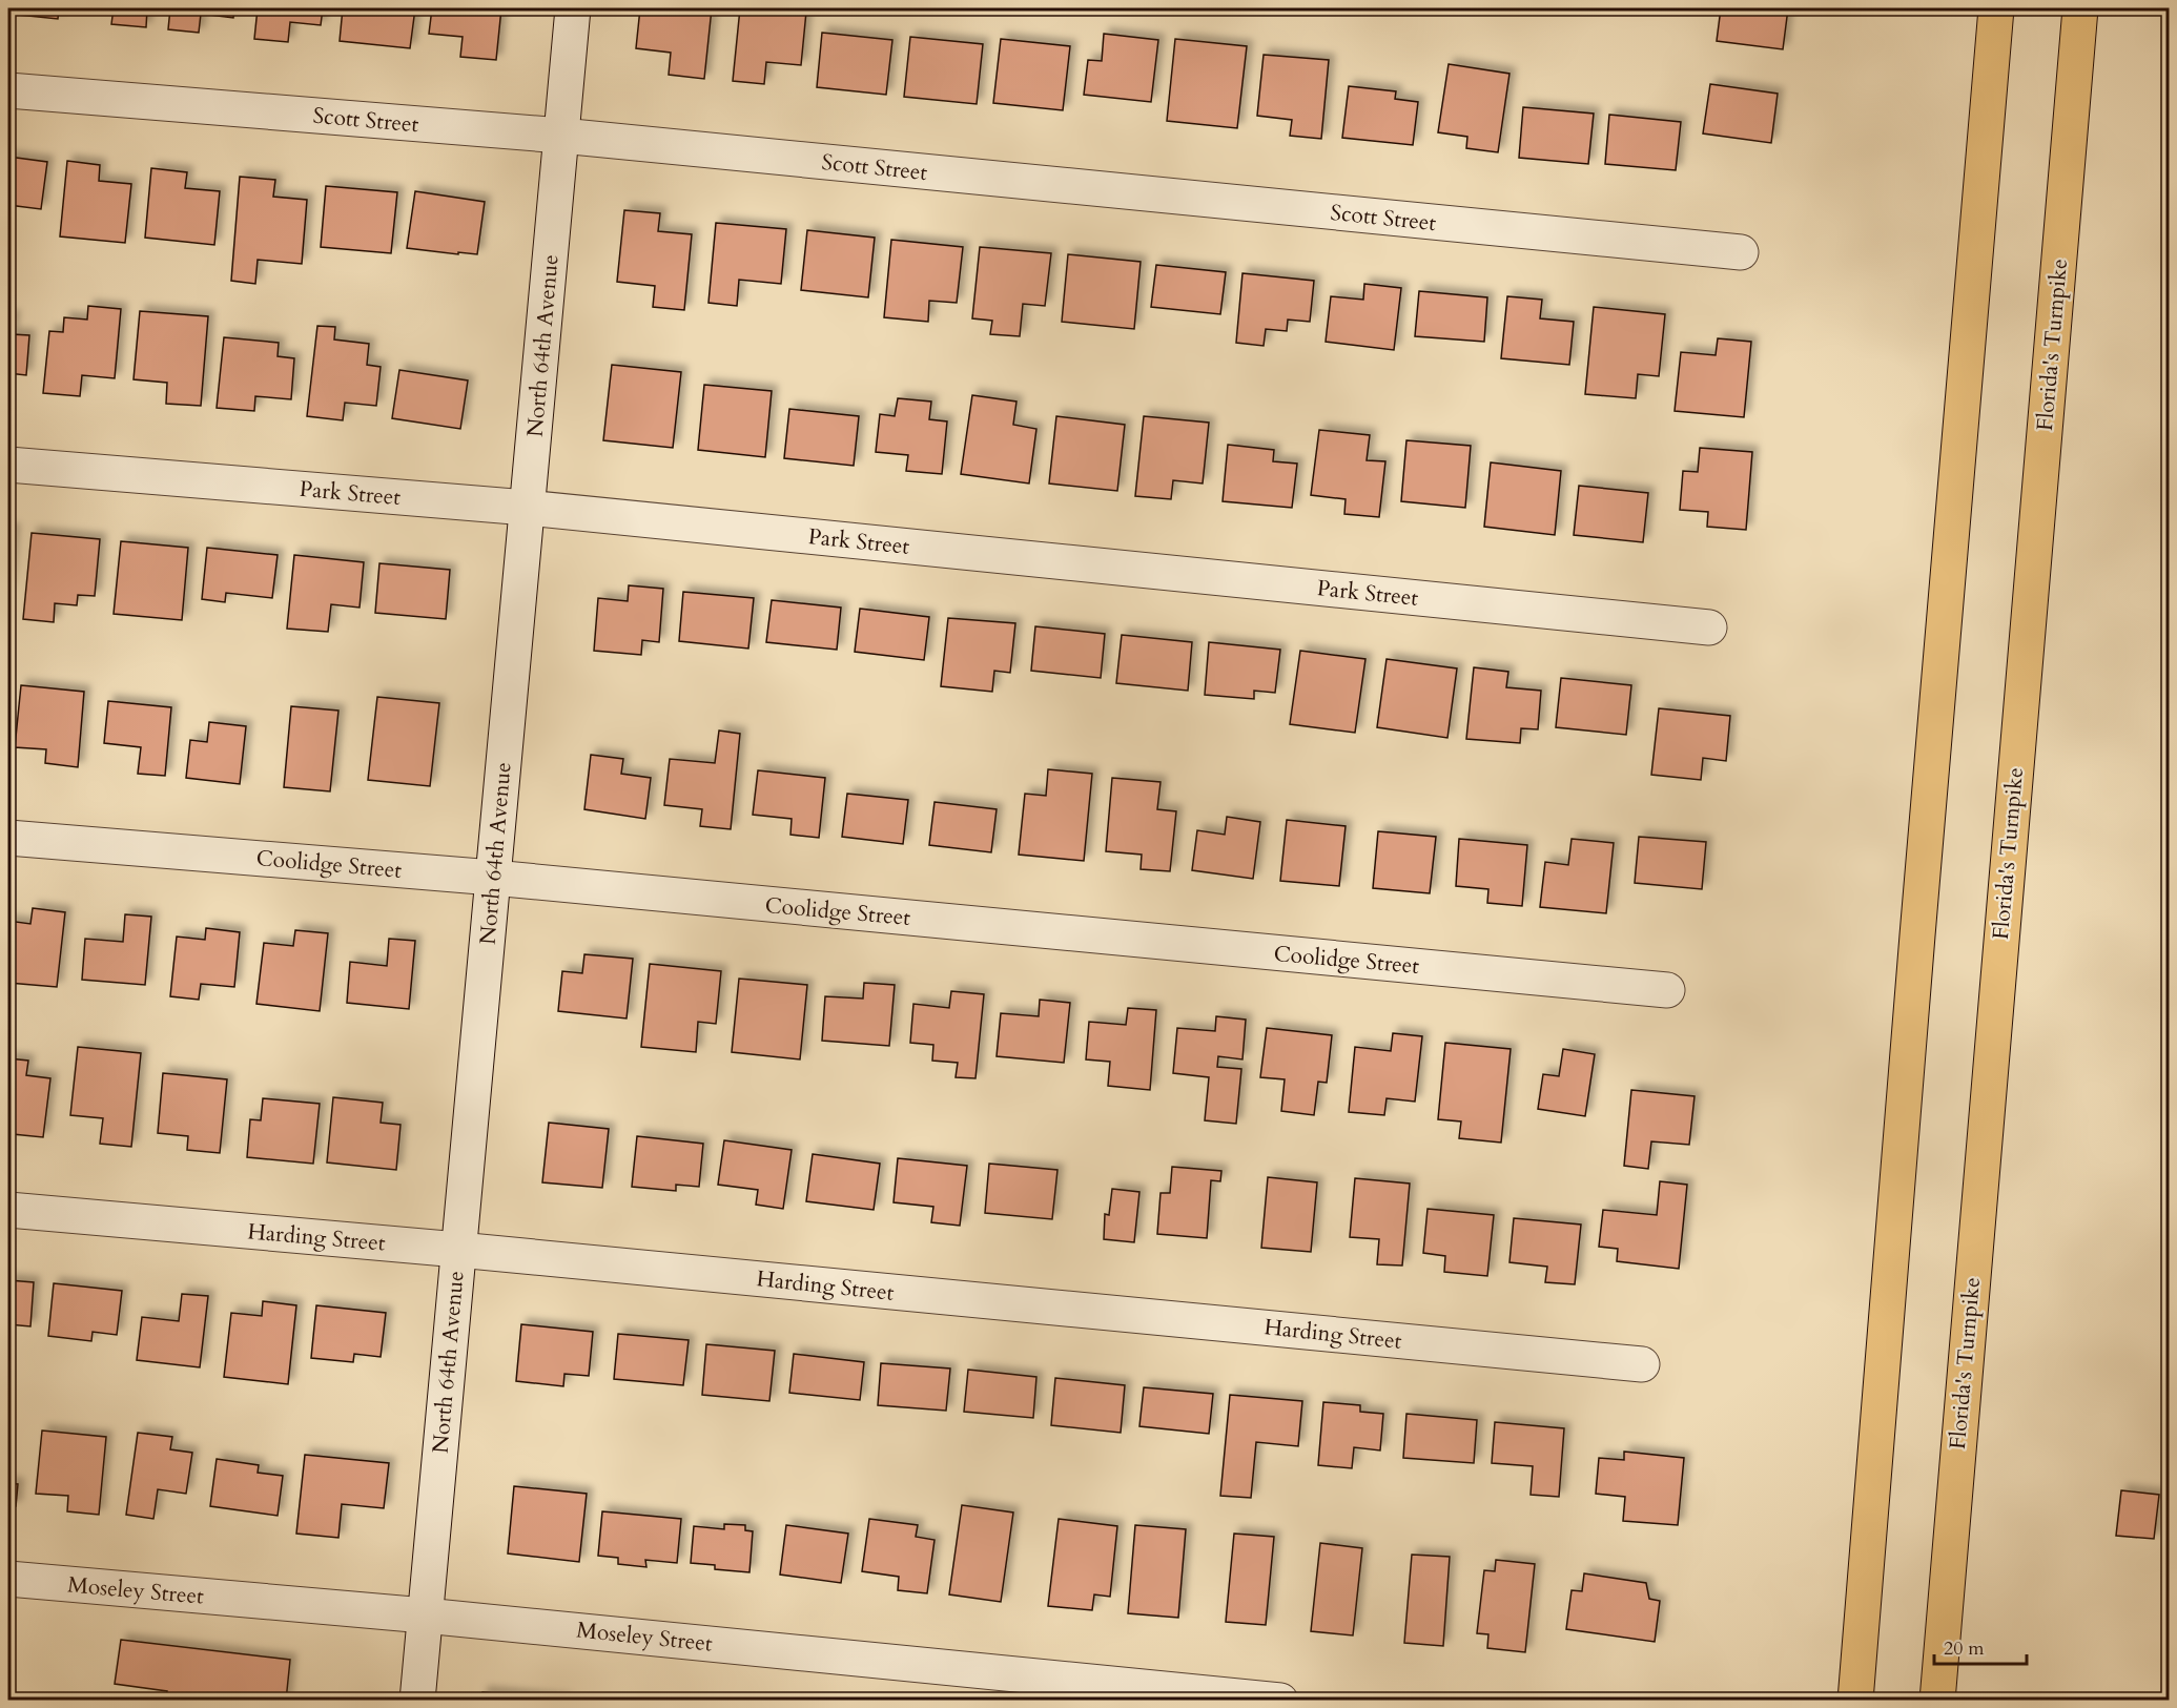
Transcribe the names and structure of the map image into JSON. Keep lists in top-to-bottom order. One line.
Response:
{"streets":{"highway":["Florida's Turnpike"],"street":["Scott Street","North 64th Avenue","Park Street","Coolidge Street","Harding Street","Moseley Street"]},"crossings":[["Scott Street","North 64th Avenue"],["North 64th Avenue","Park Street"],["North 64th Avenue","Coolidge Street"],["North 64th Avenue","Harding Street"],["North 64th Avenue","Moseley Street"]],"scale_bar":"20 m"}
